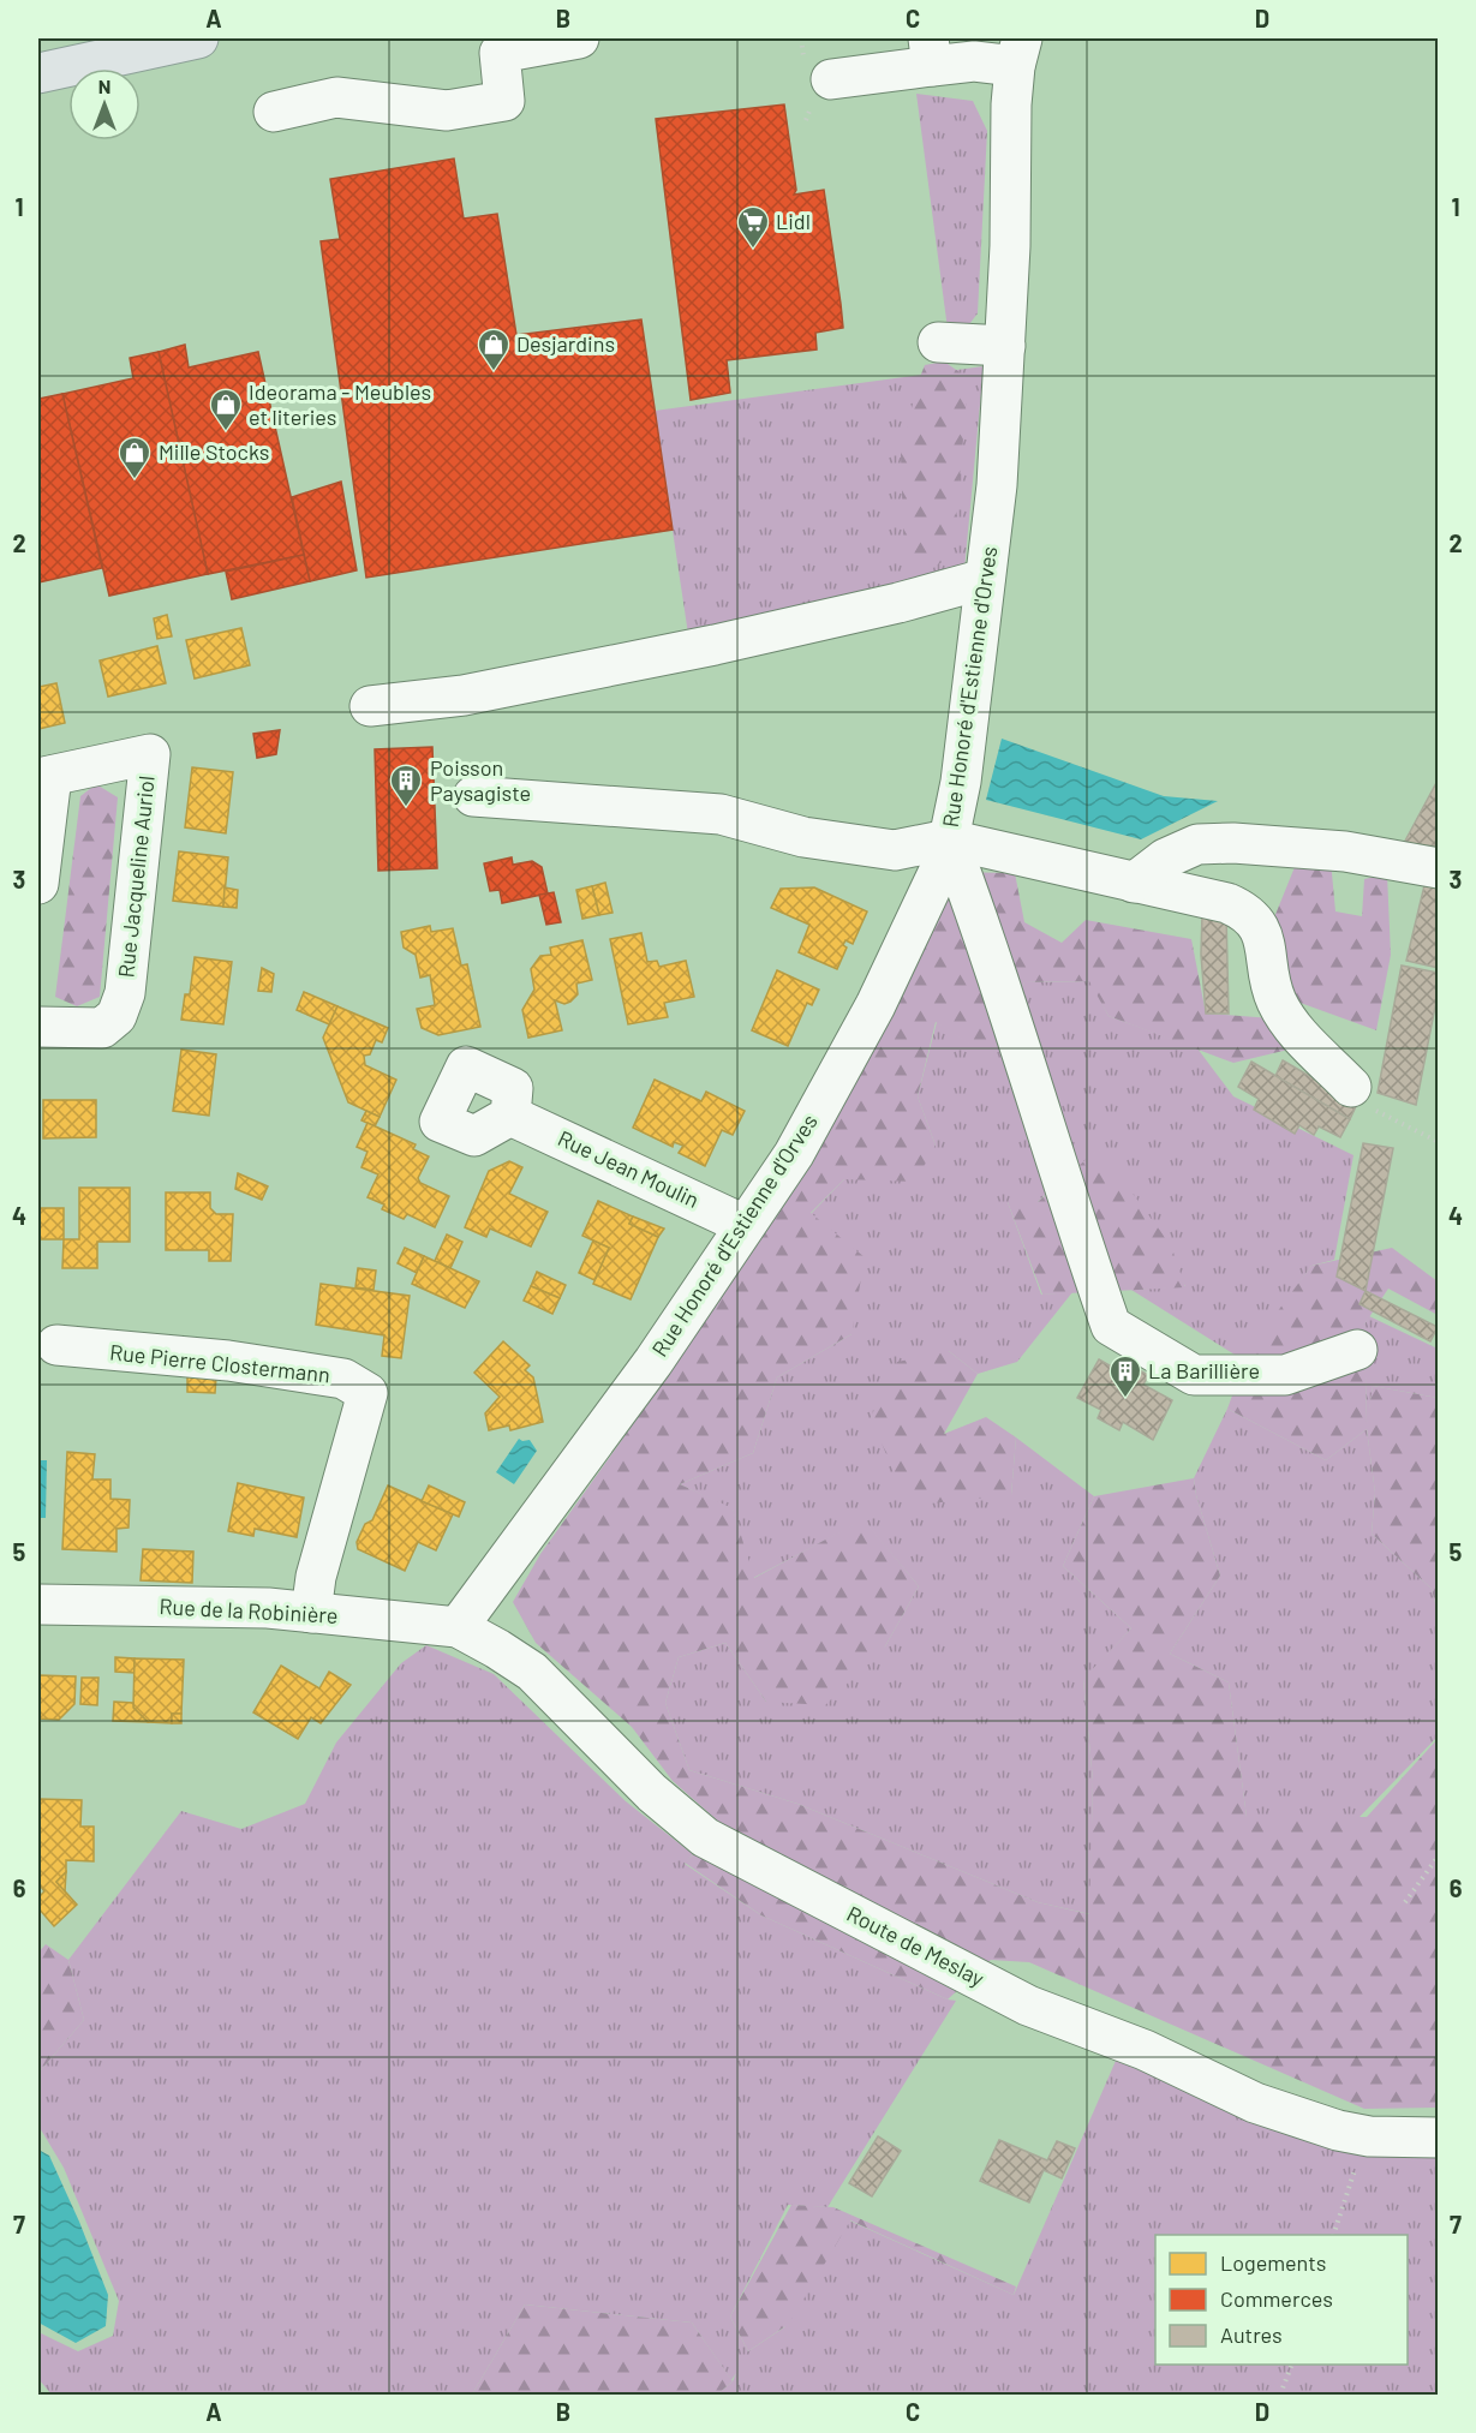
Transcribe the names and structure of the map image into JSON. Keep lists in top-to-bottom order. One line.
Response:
{"streets":{"street":["Rue Honoré d'Estienne d'Orves","Rue Jacqueline Auriol","Rue Jean Moulin","Rue Pierre Clostermann","Rue de la Robinière","Route de Meslay"]},"crossings":[["Rue Honoré d'Estienne d'Orves","Rue Jean Moulin"],["Rue Honoré d'Estienne d'Orves","Rue de la Robinière"],["Rue Honoré d'Estienne d'Orves","Route de Meslay"],["Rue Pierre Clostermann","Rue de la Robinière"],["Rue de la Robinière","Route de Meslay"]],"places":{"supermarket":["Lidl"],"shop":["Desjardins","Ideorama - Meubles et literies","Mille Stocks"],"building":["Poisson Paysagiste","La Barillière"]},"legend":["Logements","Commerces","Autres"],"north":"top","grid":{"columns":["A","B","C","D"],"rows":["1","2","3","4","5","6","7"]}}
